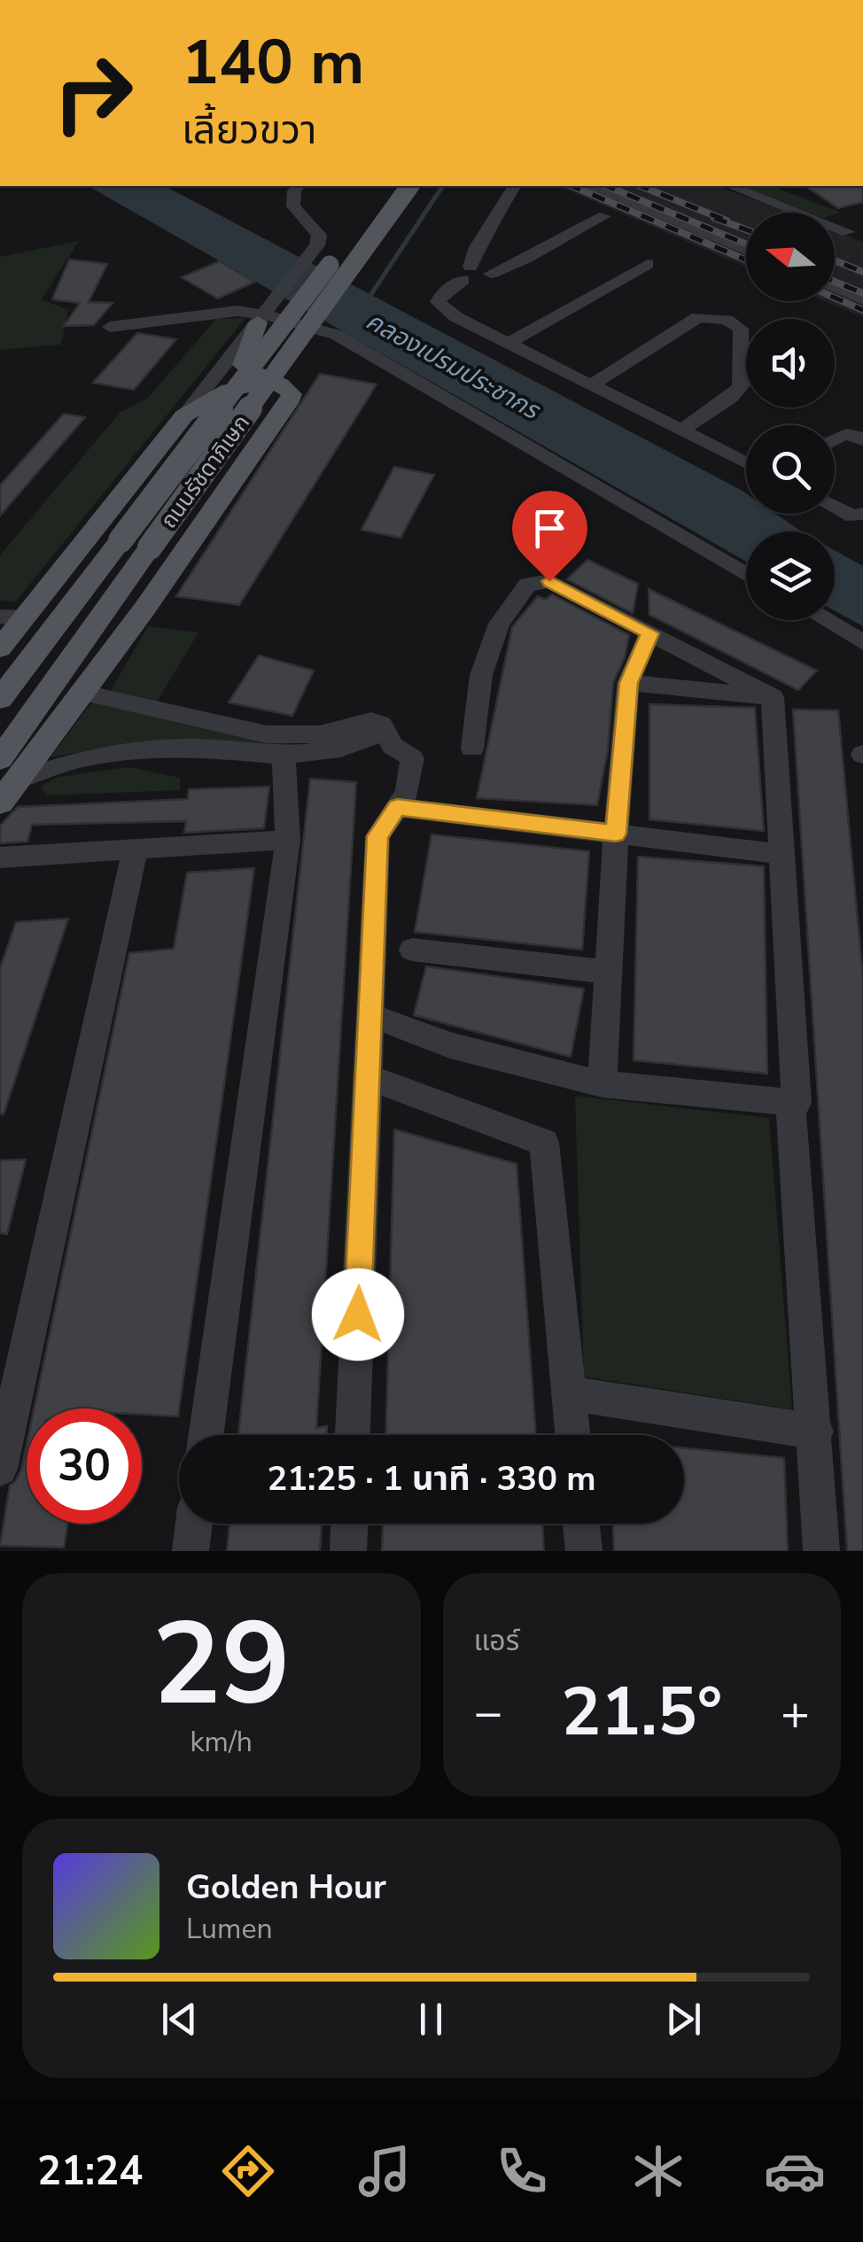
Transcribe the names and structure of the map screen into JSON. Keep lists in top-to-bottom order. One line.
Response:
{"streets":{"main road":["ถนนรัชดาภิเษก"]},"water":["คลองเปรมประชากร"],"north":"left","page":{"turn":["140 m","เลี้ยวขวา"],"limit":"30","trip":"21:25 · 1 นาที · 330 m","tile":[["29","km/h"],"แอร์"],"heat":["−","21.5°","+"],"song":["Golden Hour","Lumen"],"tabs":"21:24"}}
